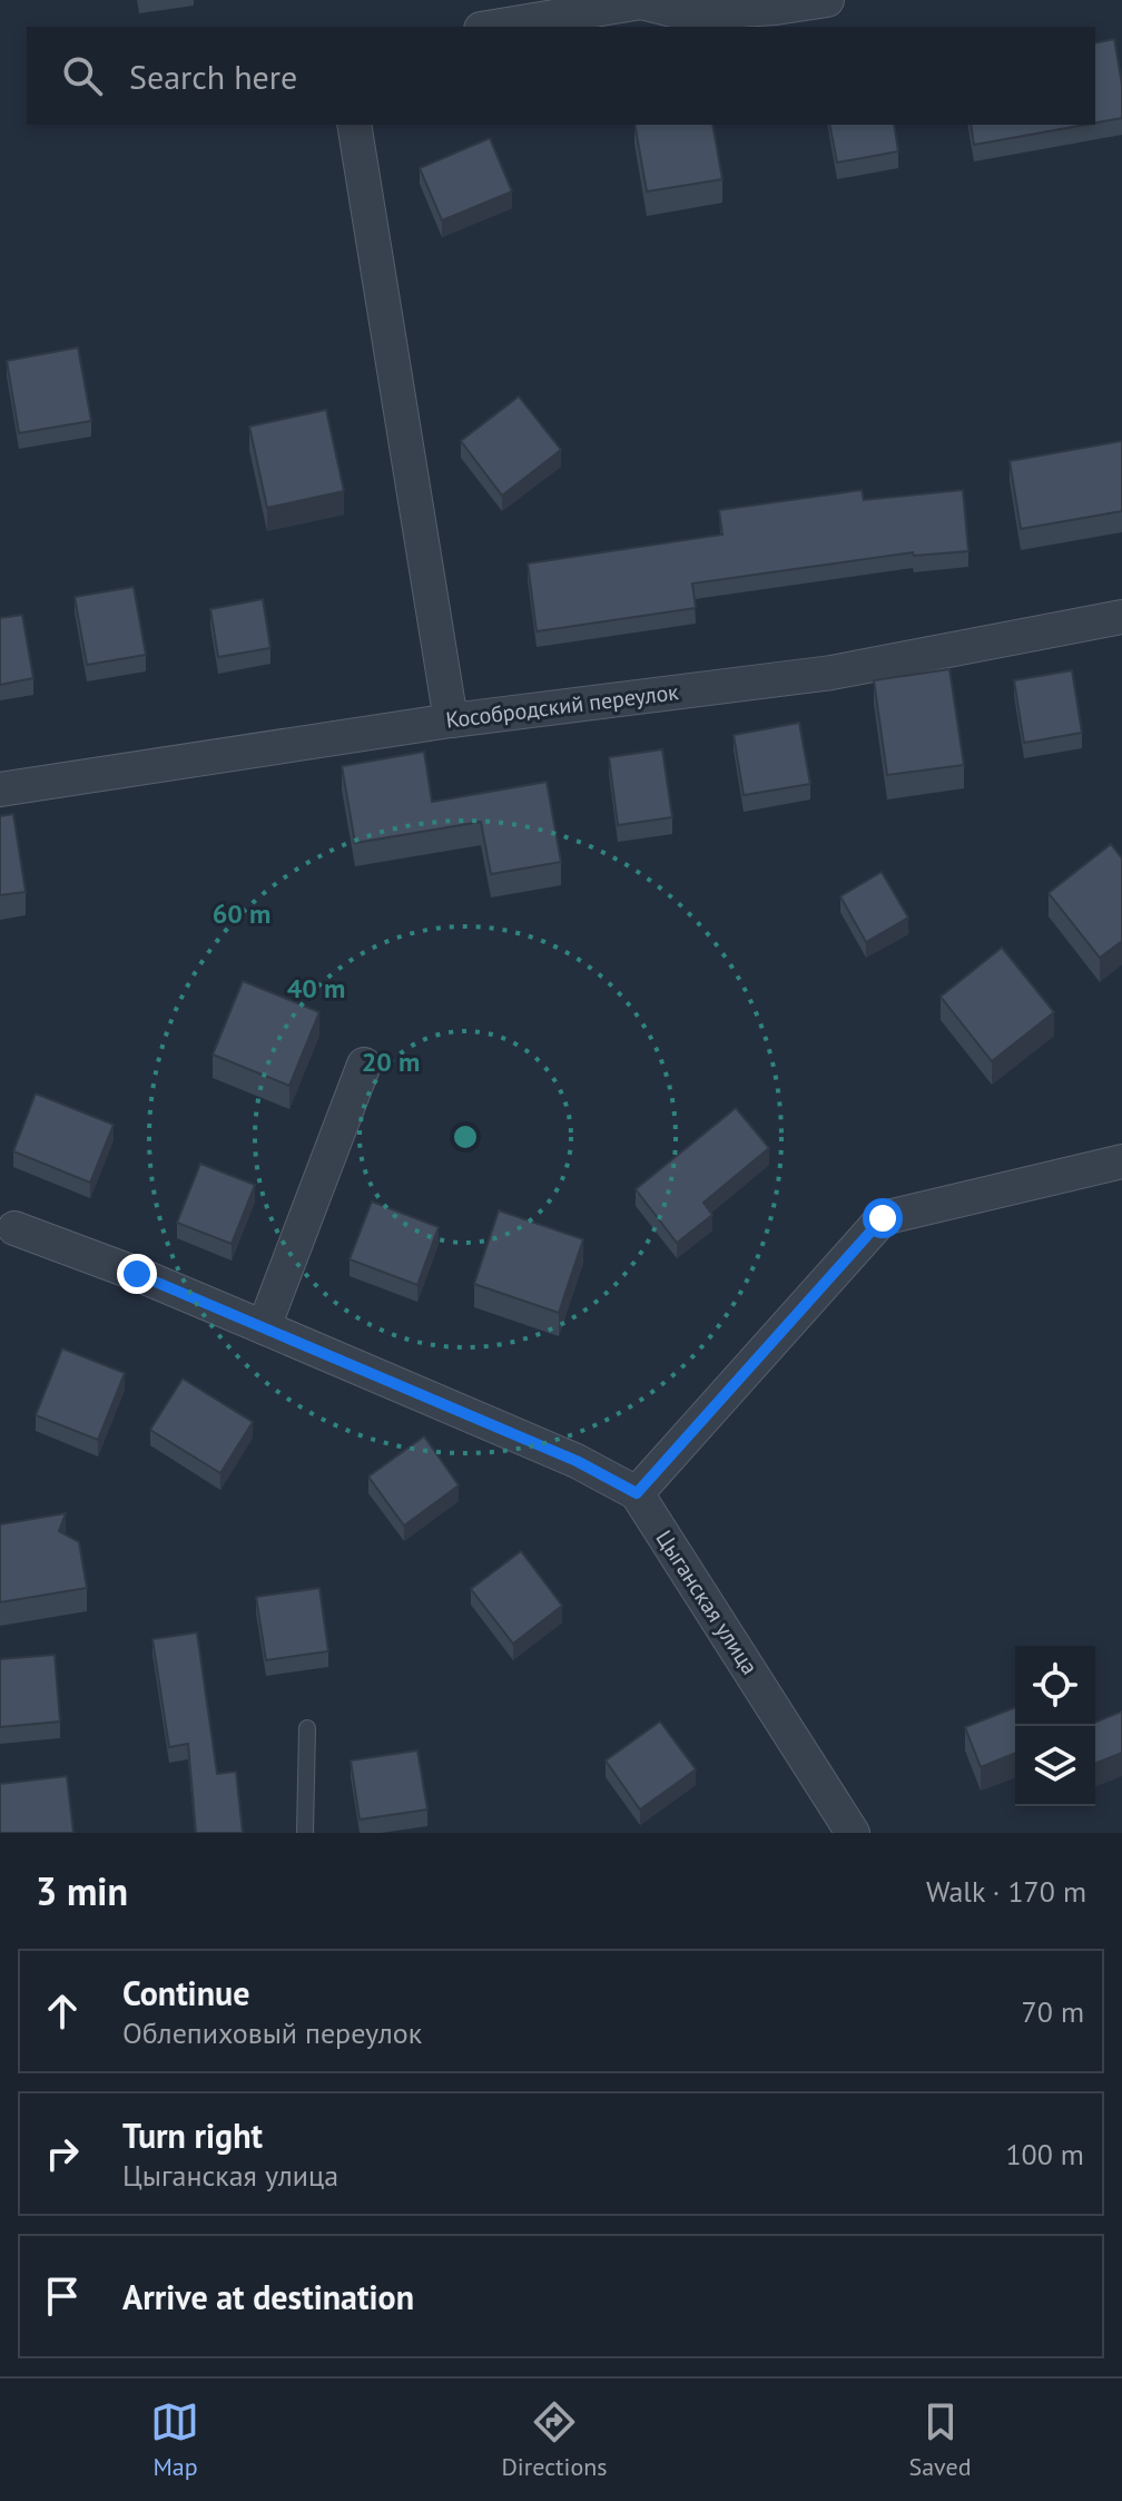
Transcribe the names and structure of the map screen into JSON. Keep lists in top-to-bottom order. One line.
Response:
{"streets":{"street":["Кособродский переулок","Цыганская улица"]},"page":{"search":"Search here","heading":["3 min","Walk · 170 m"],"list":[["Continue","Облепиховый переулок","70 m"],["Turn right","Цыганская улица","100 m"],"Arrive at destination"],"nav":["Map","Directions","Saved"]},"rings":["60 m","40 m","20 m"]}
